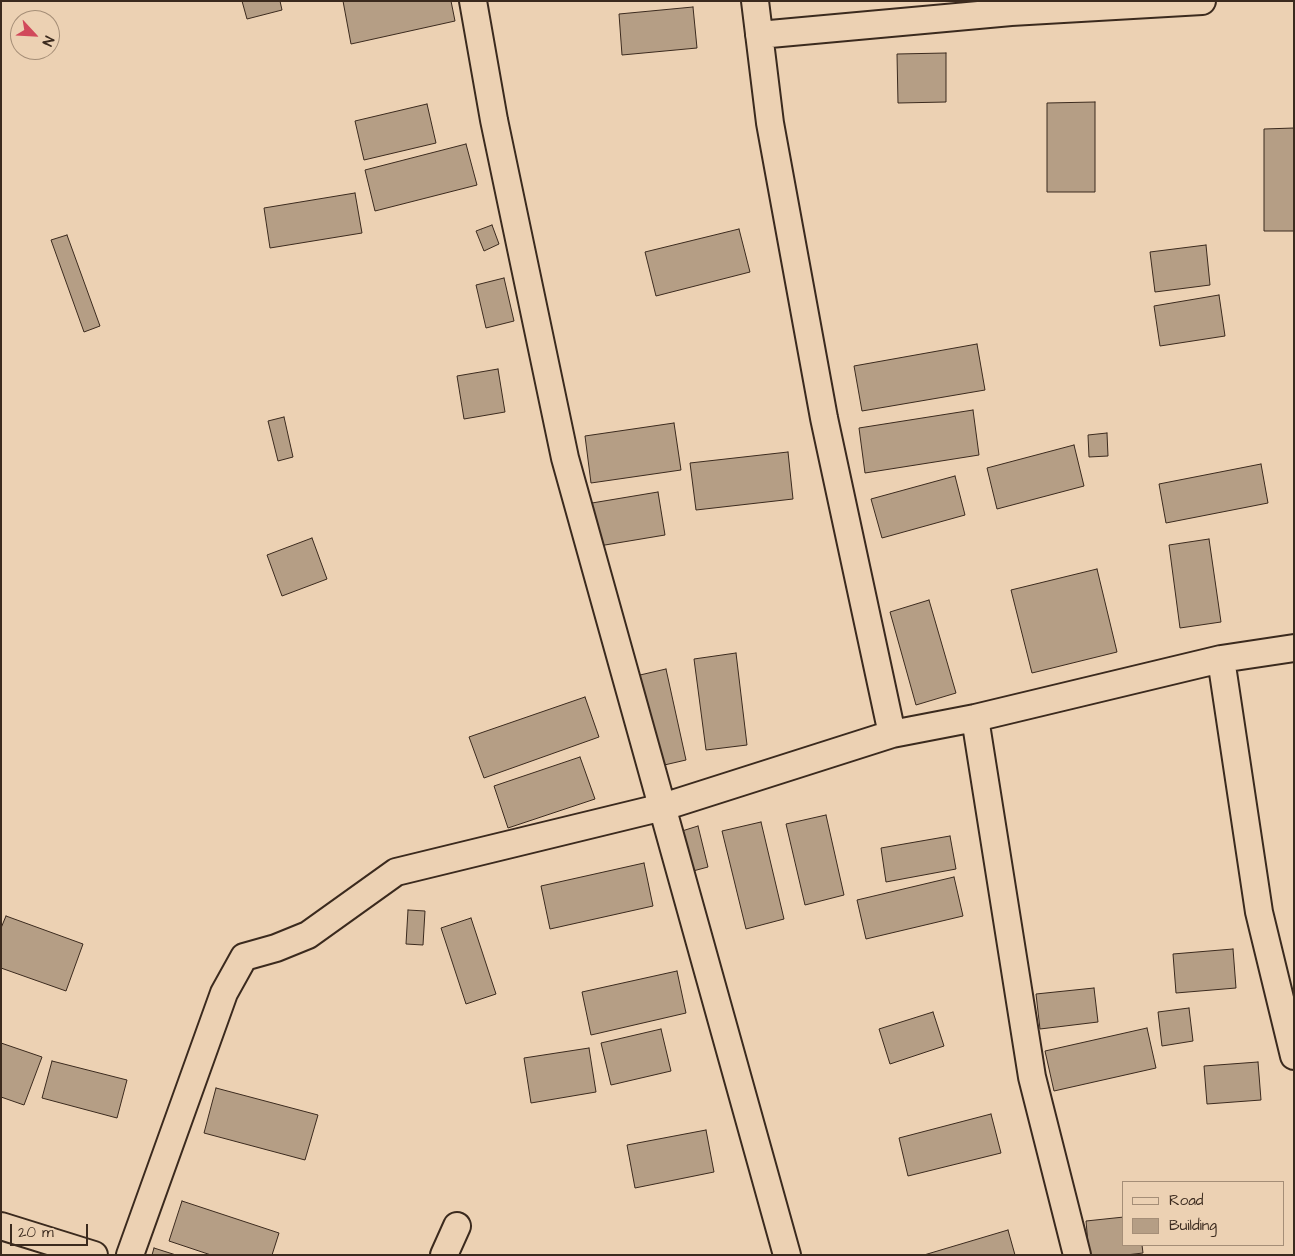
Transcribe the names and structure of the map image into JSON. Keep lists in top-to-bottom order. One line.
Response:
{"legend":["Road","Building"],"scale_bar":"20 m","north":"bottom right"}
